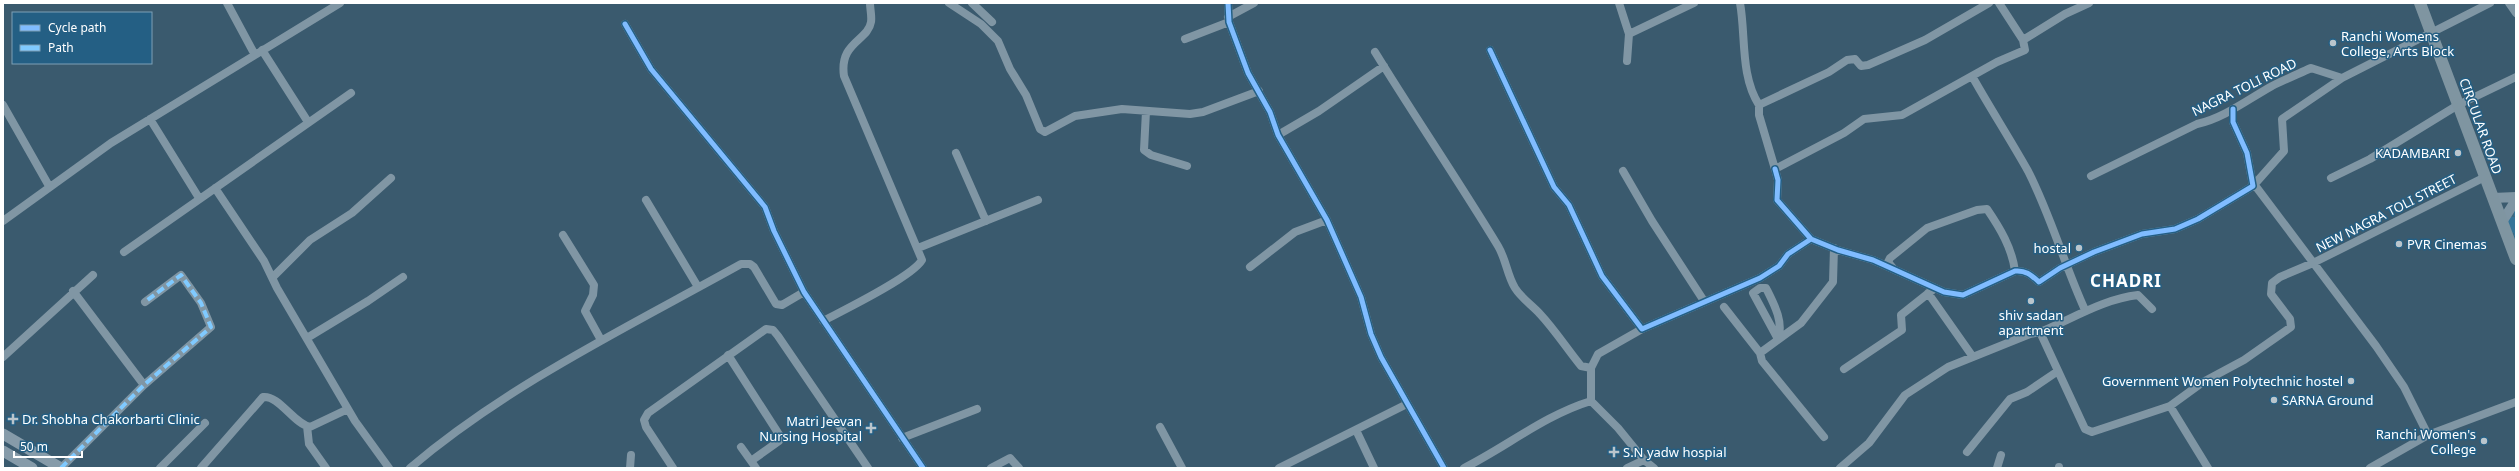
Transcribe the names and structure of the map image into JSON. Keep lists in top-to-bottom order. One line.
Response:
{"streets":{"main road":["CIRCULAR ROAD"],"street":["NAGRA TOLI ROAD","NEW NAGRA TOLI STREET"]},"crossings":[["CIRCULAR ROAD","NEW NAGRA TOLI STREET"]],"districts":["CHADRI"],"places":{"other":["Ranchi Womens College, Arts Block","KADAMBARI","PVR Cinemas","hostal","shiv sadan apartment","Government Women Polytechnic hostel","SARNA Ground","Ranchi Women's College"],"health":["Dr. Shobha Chakorbarti Clinic","Matri Jeevan Nursing Hospital","S.N yadw hospial"]},"legend":["Cycle path","Path"],"scale_bar":"50 m"}
